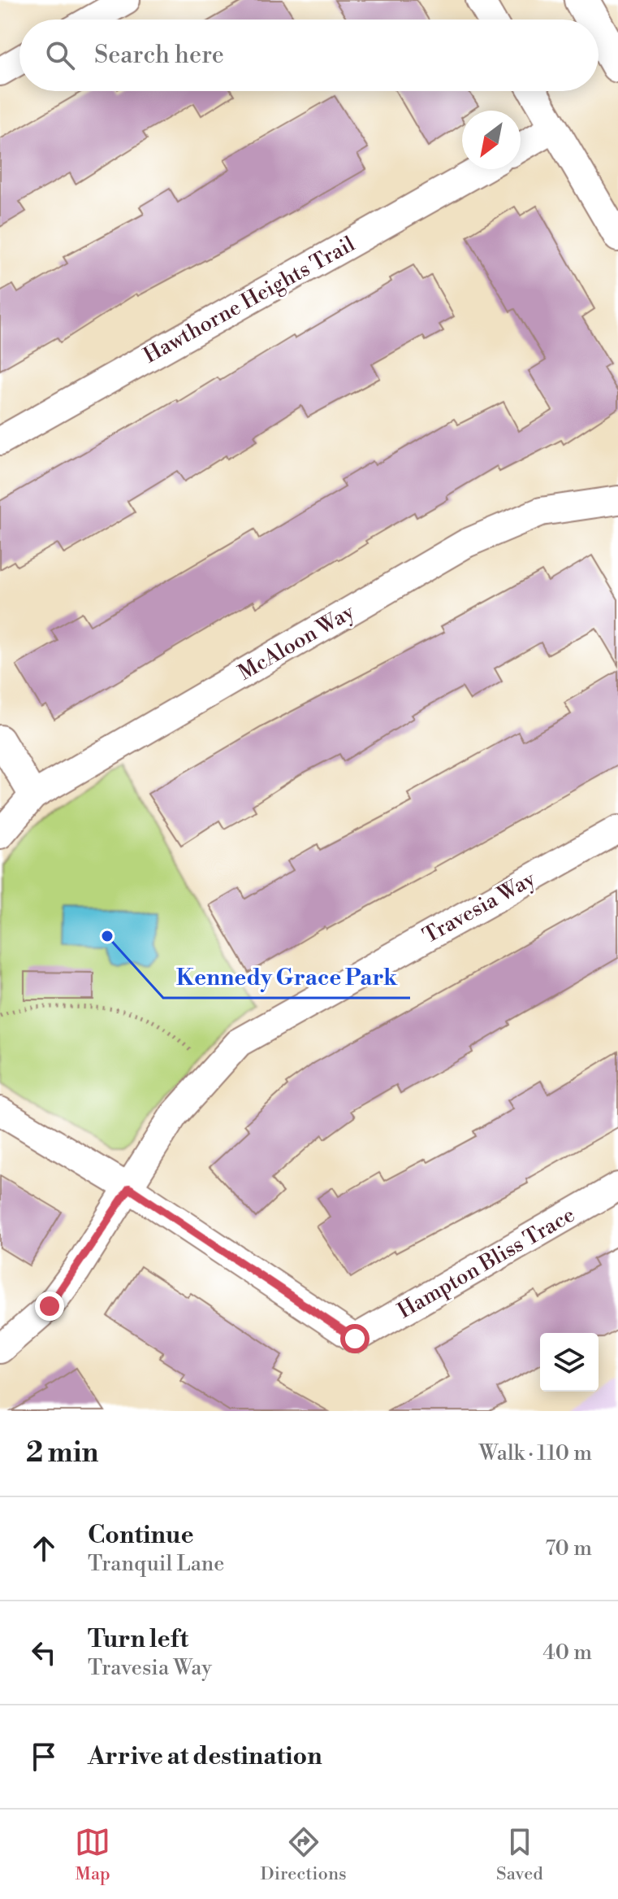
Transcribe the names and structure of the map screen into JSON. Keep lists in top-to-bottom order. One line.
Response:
{"streets":{"street":["Hawthorne Heights Trail","McAloon Way","Travesia Way","Hampton Bliss Trace"]},"crossings":[["Travesia Way","Hampton Bliss Trace"]],"places":["Kennedy Grace Park"],"north":"bottom left","page":{"search":"Search here","heading":["2 min","Walk · 110 m"],"list":[["Continue","Tranquil Lane","70 m"],["Turn left","Travesia Way","40 m"],"Arrive at destination"],"nav":["Map","Directions","Saved"]}}
